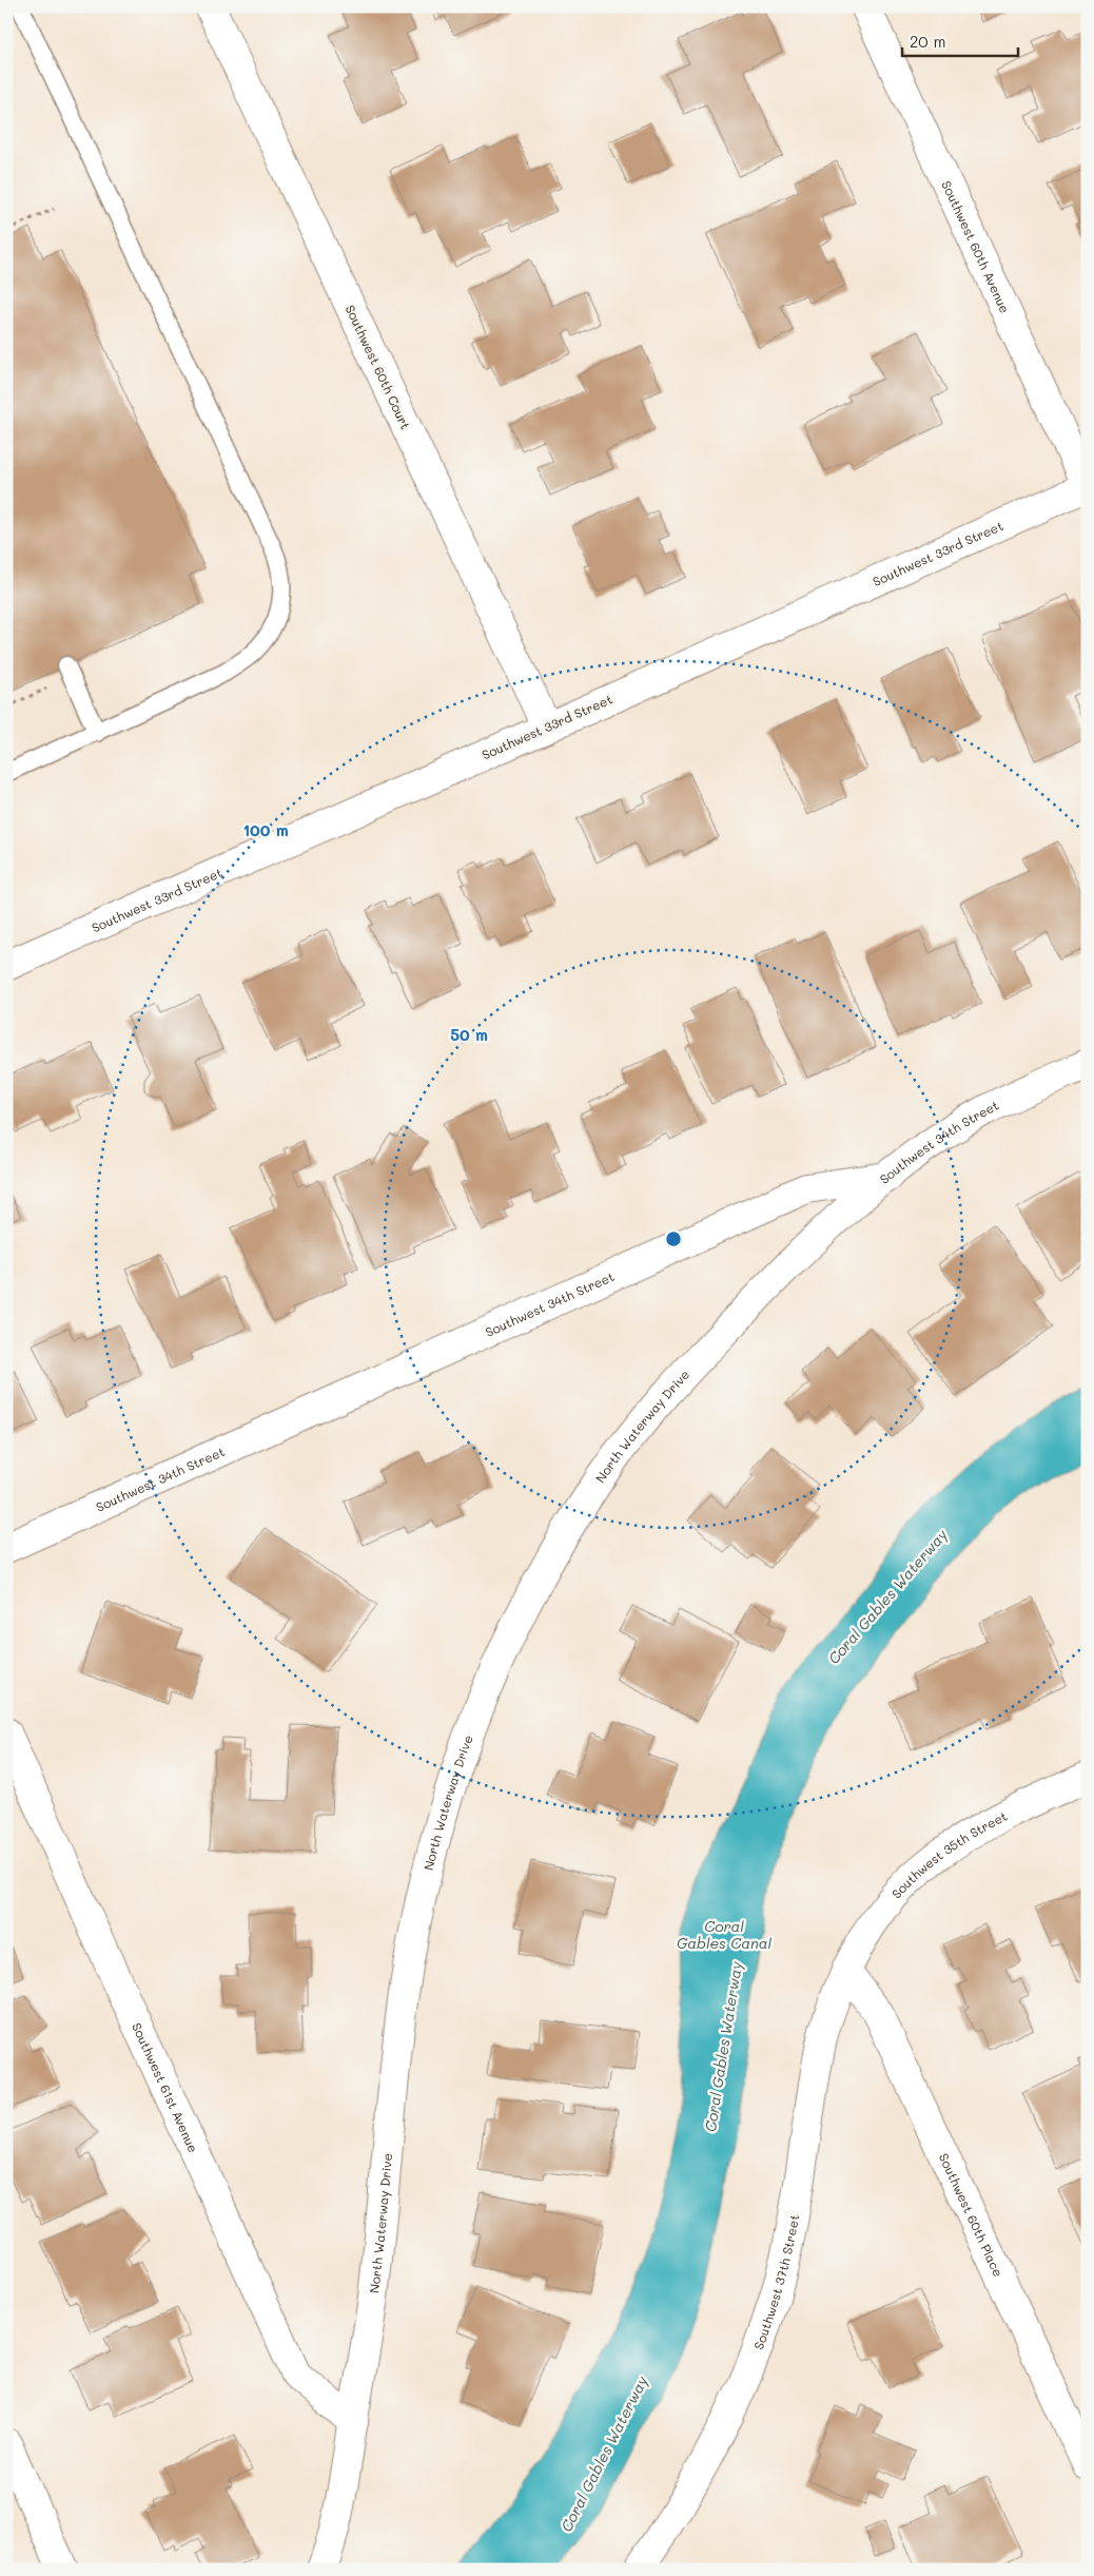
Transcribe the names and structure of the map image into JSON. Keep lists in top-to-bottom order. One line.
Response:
{"streets":{"street":["Southwest 60th Avenue","Southwest 60th Court","Southwest 33rd Street","Southwest 34th Street","North Waterway Drive","Southwest 35th Street","Southwest 61st Avenue","Southwest 60th Place","Southwest 37th Street"]},"crossings":[["Southwest 60th Avenue","Southwest 33rd Street"],["Southwest 60th Court","Southwest 33rd Street"],["Southwest 34th Street","North Waterway Drive"],["North Waterway Drive","Southwest 61st Avenue"],["Southwest 35th Street","Southwest 60th Place"],["Southwest 35th Street","Southwest 37th Street"],["Southwest 60th Place","Southwest 37th Street"]],"water":["Coral Gables Waterway","Coral Gables Canal"],"scale_bar":"20 m","rings":["100 m","50 m"]}
